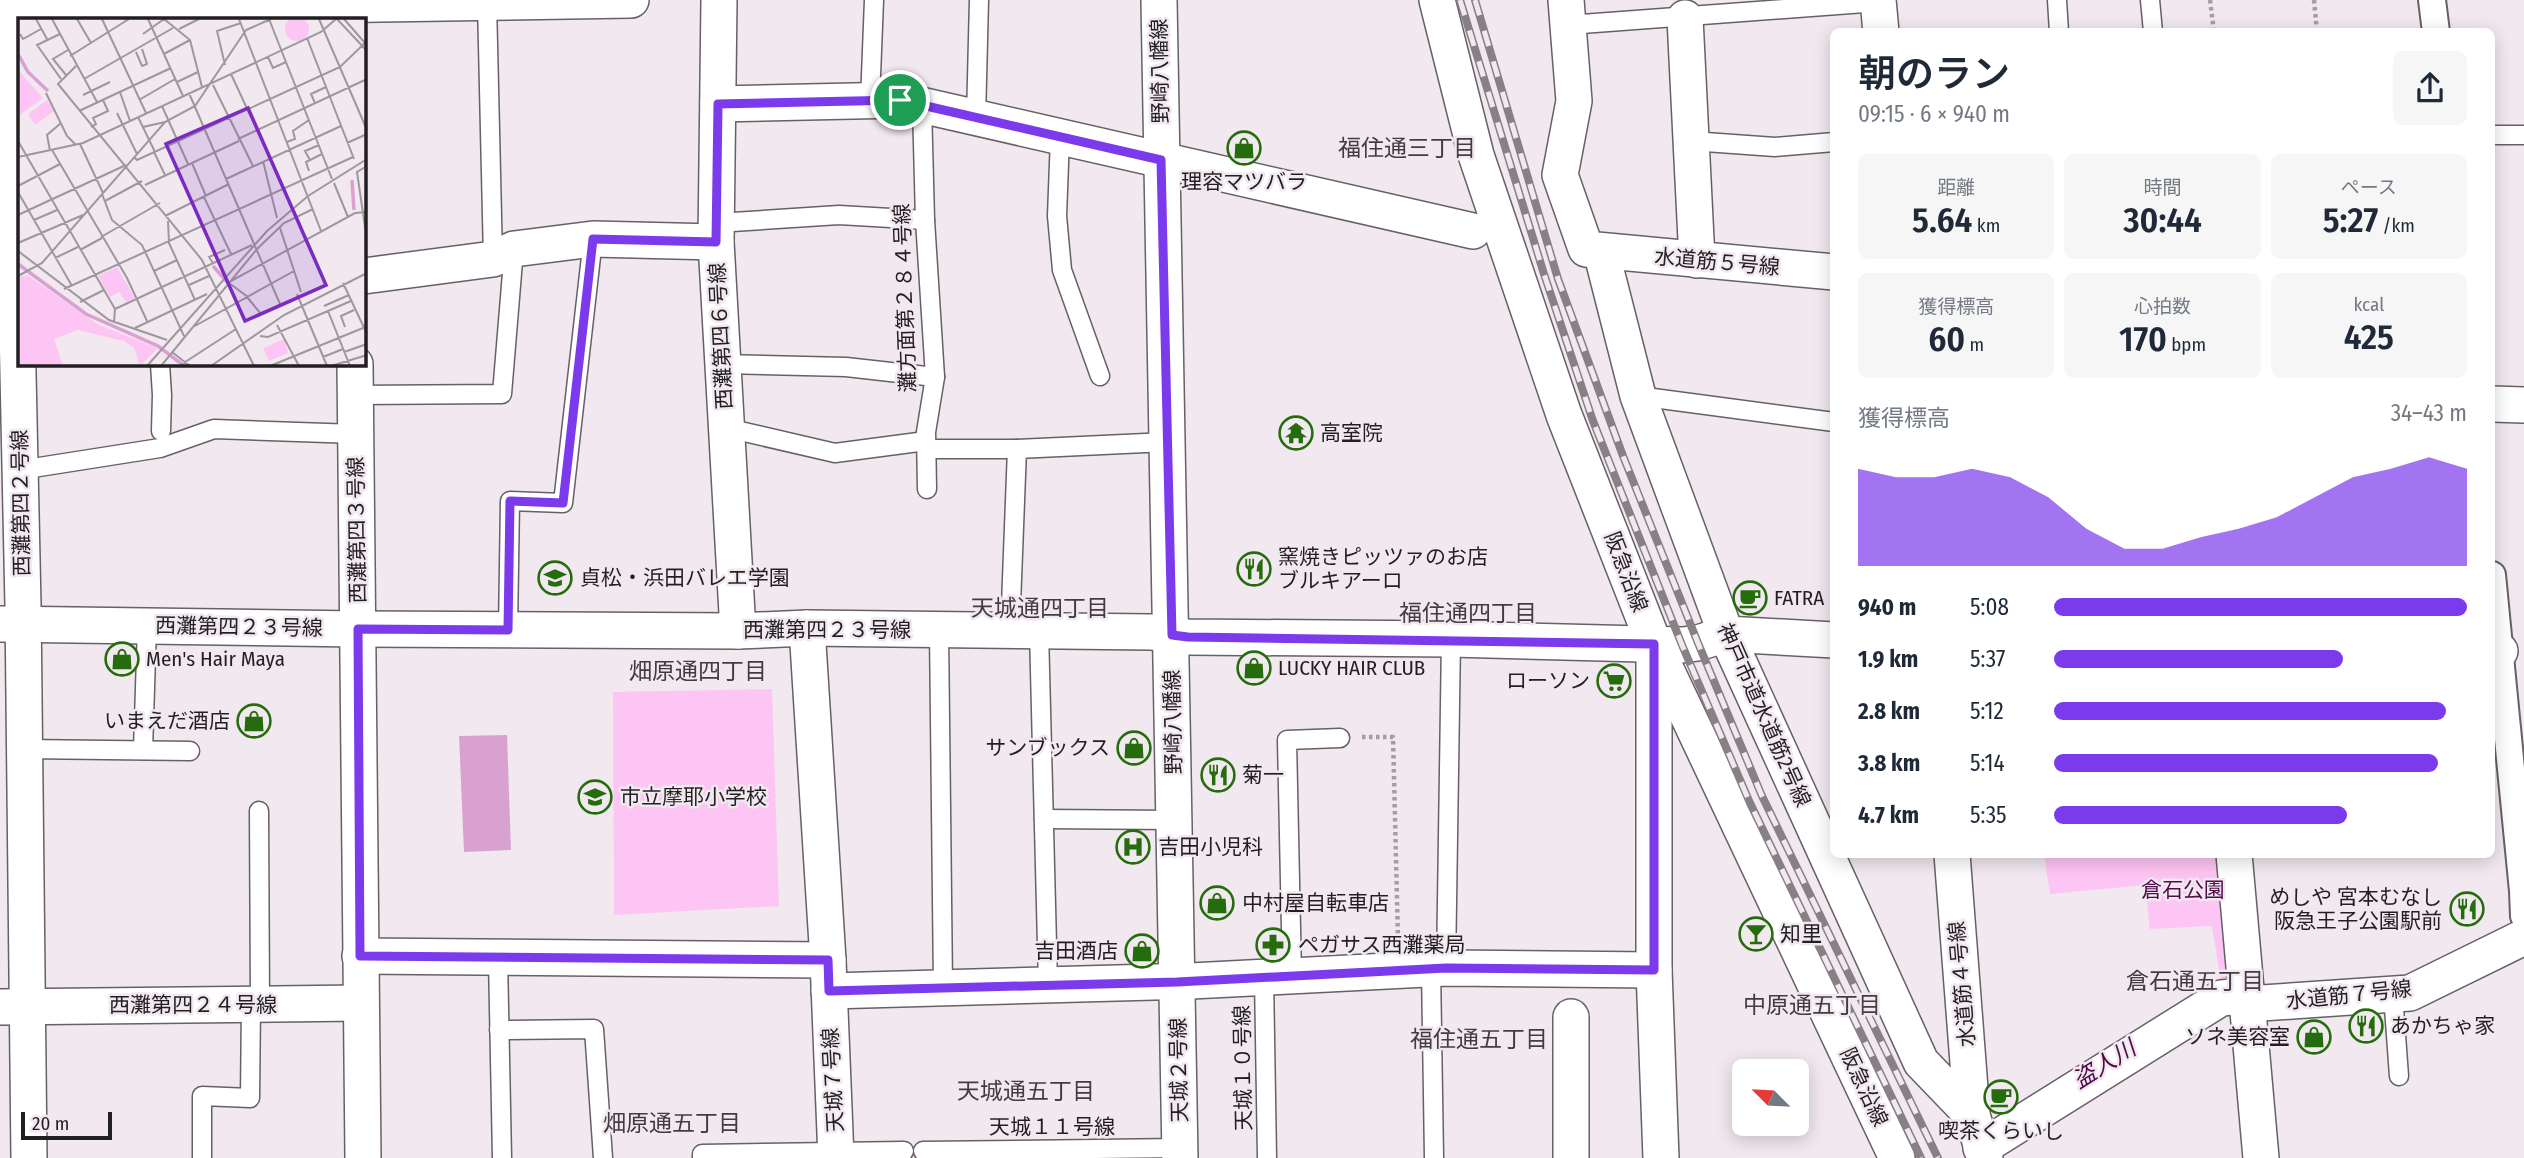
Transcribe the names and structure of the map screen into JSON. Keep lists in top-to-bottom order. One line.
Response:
{"streets":{"street":["野崎八幡線","水道筋５号線","西灘第四６号線","西灘第四２号線","西灘第四３号線","阪急沿線","西灘第四２３号線","神戸市道水道筋2号線","水道筋４号線","水道筋７号線","西灘第四２４号線","天城２号線","天城７号線"],"lane":["灘方面第２８４号線","天城１０号線","天城１１号線"]},"crossings":[["野崎八幡線","西灘第四２３号線"],["野崎八幡線","天城２号線"],["水道筋５号線","神戸市道水道筋2号線"],["西灘第四６号線","西灘第四２３号線"],["西灘第四２号線","西灘第四２３号線"],["西灘第四２号線","西灘第四２４号線"],["西灘第四３号線","西灘第四２３号線"],["西灘第四３号線","西灘第四２４号線"],["阪急沿線","西灘第四２３号線"],["西灘第四２３号線","神戸市道水道筋2号線"],["神戸市道水道筋2号線","水道筋４号線"],["神戸市道水道筋2号線","水道筋７号線"],["天城２号線","天城１１号線"]],"districts":["福住通三丁目","天城通四丁目","福住通四丁目","畑原通四丁目","倉石通五丁目","中原通五丁目","福住通五丁目","天城通五丁目","畑原通五丁目"],"water":["盗人川"],"parks":["倉石公園"],"places":{"shop":["理容マツバラ","Men's Hair Maya","LUCKY HAIR CLUB","いまえだ酒店","サンブックス","中村屋自転車店","吉田酒店","ソネ美容室"],"temple":["高室院"],"restaurant":["窯焼きピッツァのお店 ブルキアーロ","菊一","めしや 宮本むなし 阪急王子公園駅前","あかちゃ家"],"school or university":["貞松・浜田バレエ学園","市立摩耶小学校"],"cafe":["FATRA","喫茶くらいし"],"supermarket":["ローソン"],"hospital":["吉田小児科"],"bar":["知里"],"pharmacy":["ペガサス西灘薬局"]},"scale_bar":"20 m","north":"top left","page":{"heading":["朝のラン","09:15 · 6 × 940 m"],"stats":[["距離","5.64 km"],["時間","30:44"],["ペース","5:27 /km"],["獲得標高","60 m"],["心拍数","170 bpm"],["kcal","425"]],"chart":["獲得標高","34–43 m"],"list":[{"name":"940 m","note":"5:08"},{"name":"1.9 km","note":"5:37"},{"name":"2.8 km","note":"5:12"},{"name":"3.8 km","note":"5:14"},{"name":"4.7 km","note":"5:35"}],"scale":"20 m"}}
